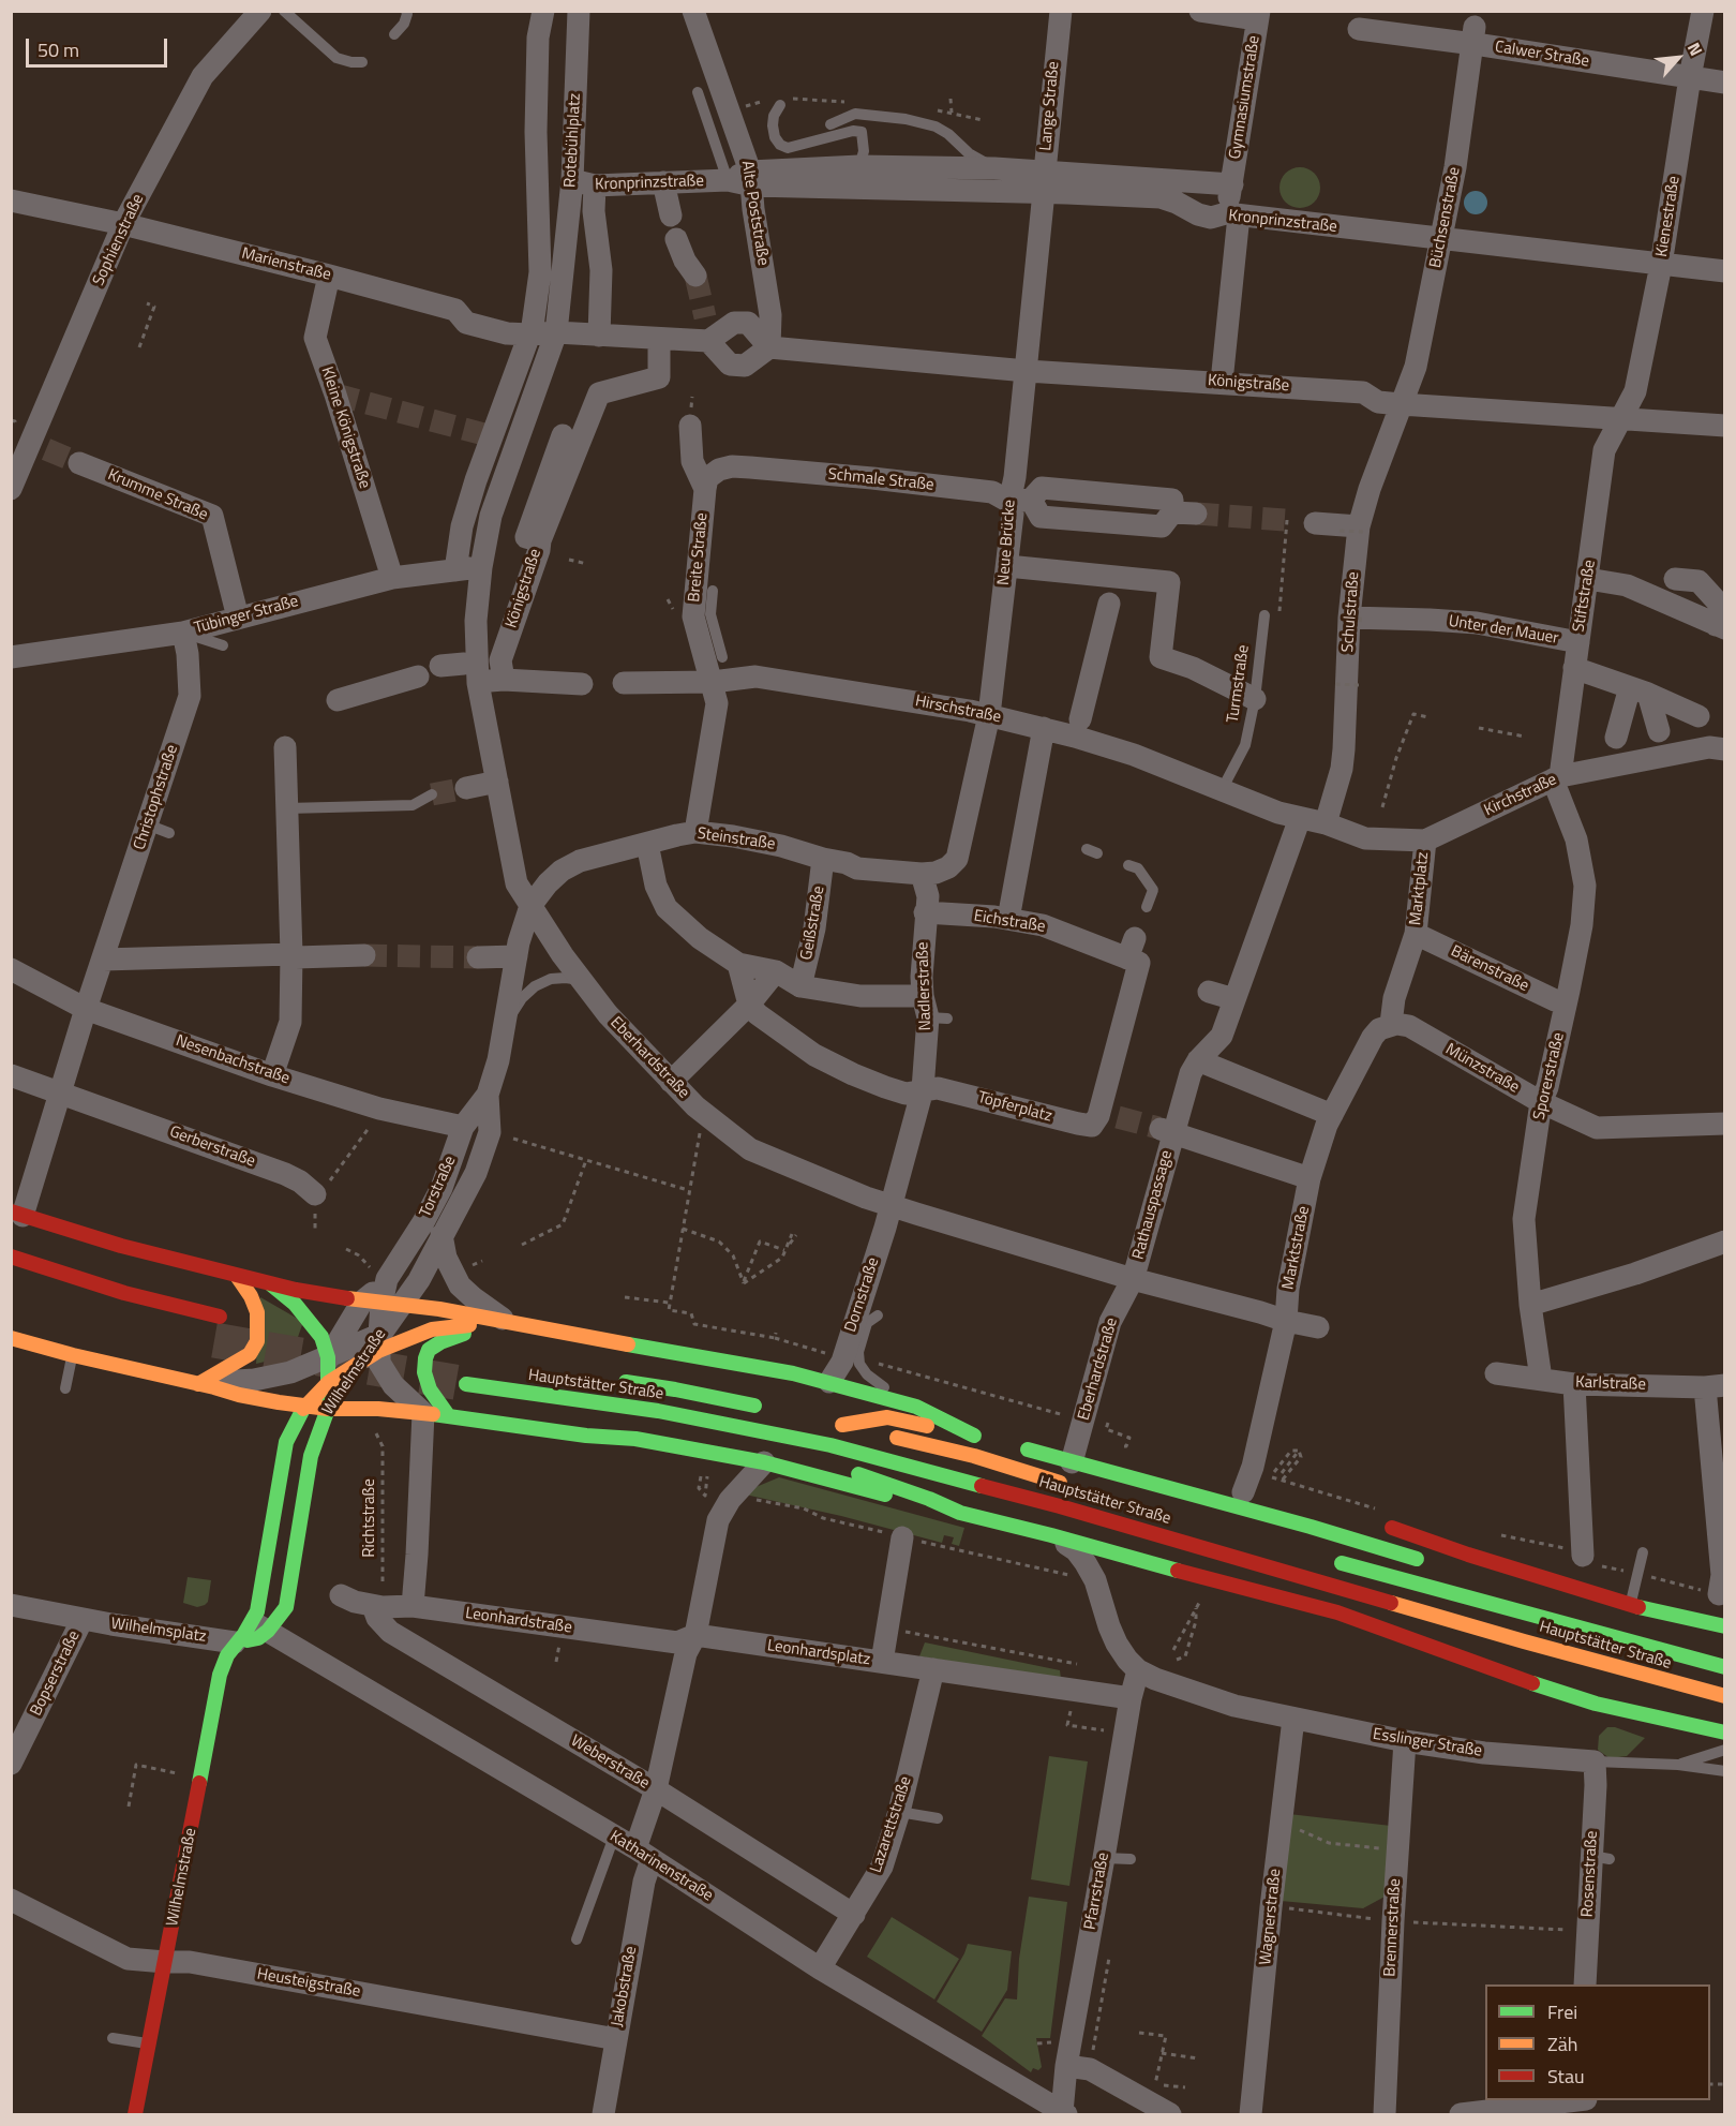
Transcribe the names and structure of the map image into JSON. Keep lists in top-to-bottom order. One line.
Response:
{"streets":{"main road":["Wilhelmstraße","Hauptstätter Straße"],"street":["Calwer Straße","Gymnasiumstraße","Lange Straße","Rotebühlplatz","Kronprinzstraße","Alte Poststraße","Kienestraße","Büchsenstraße","Sophienstraße","Marienstraße","Königstraße","Kleine Königstraße","Schmale Straße","Krumme Straße","Neue Brücke","Breite Straße","Stiftstraße","Schulstraße","Tübinger Straße","Unter der Mauer","Hirschstraße","Kirchstraße","Christophstraße","Steinstraße","Marktplatz","Eichstraße","Geißstraße","Bärenstraße","Nadlerstraße","Eberhardstraße","Nesenbachstraße","Münzstraße","Sporerstraße","Töpferplatz","Gerberstraße","Torstraße","Rathauspassage","Marktstraße","Dornstraße","Karlstraße","Leonhardstraße","Wilhelmsplatz","Leonhardsplatz","Bopserstraße","Esslinger Straße","Weberstraße","Lazarettstraße","Katharinenstraße","Rosenstraße","Pfarrstraße","Wagnerstraße","Brennerstraße","Heusteigstraße","Jakobstraße"],"lane":["Turmstraße"],"path":["Richtstraße"]},"crossings":[["Calwer Straße","Kienestraße"],["Calwer Straße","Büchsenstraße"],["Gymnasiumstraße","Kronprinzstraße"],["Lange Straße","Kronprinzstraße"],["Lange Straße","Königstraße"],["Lange Straße","Neue Brücke"],["Rotebühlplatz","Kronprinzstraße"],["Rotebühlplatz","Marienstraße"],["Kronprinzstraße","Alte Poststraße"],["Kronprinzstraße","Kienestraße"],["Kronprinzstraße","Büchsenstraße"],["Alte Poststraße","Königstraße"],["Kienestraße","Königstraße"],["Kienestraße","Stiftstraße"],["Büchsenstraße","Königstraße"],["Büchsenstraße","Schulstraße"],["Sophienstraße","Marienstraße"],["Marienstraße","Kleine Königstraße"],["Königstraße","Neue Brücke"],["Königstraße","Stiftstraße"],["Königstraße","Schulstraße"],["Kleine Königstraße","Tübinger Straße"],["Schmale Straße","Neue Brücke"],["Schmale Straße","Breite Straße"],["Krumme Straße","Tübinger Straße"],["Neue Brücke","Hirschstraße"],["Breite Straße","Hirschstraße"],["Breite Straße","Steinstraße"],["Stiftstraße","Unter der Mauer"],["Stiftstraße","Kirchstraße"],["Stiftstraße","Sporerstraße"],["Schulstraße","Unter der Mauer"],["Schulstraße","Marktplatz"],["Tübinger Straße","Christophstraße"],["Tübinger Straße","Eberhardstraße"],["Turmstraße","Hirschstraße"],["Hirschstraße","Marktplatz"],["Kirchstraße","Marktplatz"],["Kirchstraße","Sporerstraße"],["Christophstraße","Nesenbachstraße"],["Christophstraße","Gerberstraße"],["Steinstraße","Eichstraße"],["Steinstraße","Geißstraße"],["Steinstraße","Nadlerstraße"],["Steinstraße","Eberhardstraße"],["Steinstraße","Torstraße"],["Marktplatz","Bärenstraße"],["Marktplatz","Münzstraße"],["Marktplatz","Marktstraße"],["Eichstraße","Nadlerstraße"],["Eichstraße","Töpferplatz"],["Geißstraße","Nadlerstraße"],["Bärenstraße","Sporerstraße"],["Nadlerstraße","Eberhardstraße"],["Nadlerstraße","Töpferplatz"],["Nadlerstraße","Dornstraße"],["Eberhardstraße","Torstraße"],["Eberhardstraße","Rathauspassage"],["Eberhardstraße","Marktstraße"],["Eberhardstraße","Dornstraße"],["Nesenbachstraße","Torstraße"],["Münzstraße","Sporerstraße"],["Münzstraße","Marktstraße"],["Sporerstraße","Karlstraße"],["Torstraße","Wilhelmstraße"],["Rathauspassage","Marktstraße"],["Wilhelmstraße","Wilhelmsplatz"],["Wilhelmstraße","Katharinenstraße"],["Wilhelmstraße","Heusteigstraße"],["Richtstraße","Leonhardstraße"],["Richtstraße","Weberstraße"],["Leonhardstraße","Leonhardsplatz"],["Leonhardstraße","Weberstraße"],["Leonhardstraße","Jakobstraße"],["Wilhelmsplatz","Bopserstraße"],["Leonhardsplatz","Lazarettstraße"],["Leonhardsplatz","Pfarrstraße"],["Leonhardsplatz","Jakobstraße"],["Esslinger Straße","Rosenstraße"],["Esslinger Straße","Pfarrstraße"],["Esslinger Straße","Wagnerstraße"],["Esslinger Straße","Brennerstraße"],["Weberstraße","Lazarettstraße"],["Weberstraße","Jakobstraße"],["Lazarettstraße","Katharinenstraße"],["Katharinenstraße","Pfarrstraße"],["Katharinenstraße","Jakobstraße"],["Heusteigstraße","Jakobstraße"]],"legend":["Frei","Zäh","Stau"],"scale_bar":"50 m","north":"top right"}
